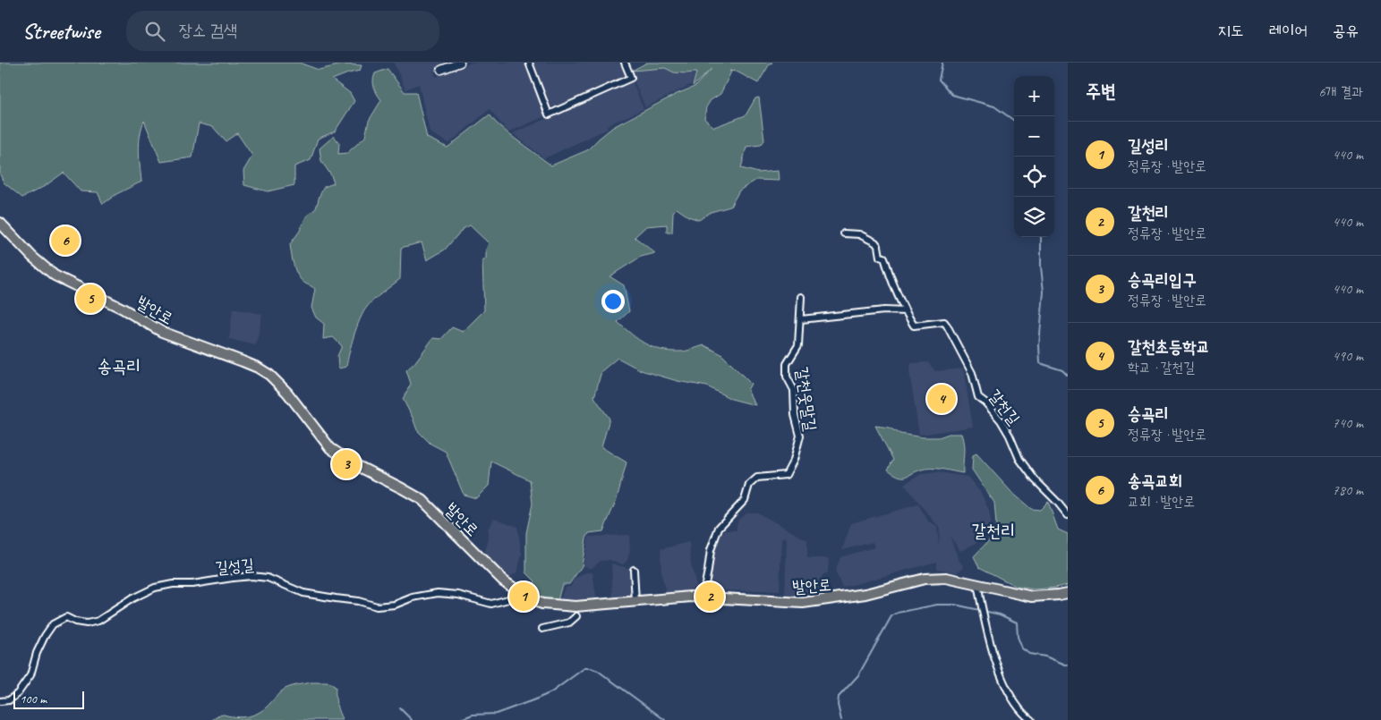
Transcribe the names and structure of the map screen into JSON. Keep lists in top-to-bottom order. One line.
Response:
{"streets":{"main road":["발안로"],"street":["갈천웃말길","갈천길","길성길"]},"crossings":[["발안로","갈천웃말길"],["발안로","길성길"]],"districts":["송곡리","갈천리"],"scale_bar":"100 m","page":{"header":"Streetwise","search":"장소 검색","nav":["지도","레이어","공유"],"heading":["주변","6개 결과"],"map_buttons":["+","−"],"list":[{"mark":"1","name":"길성리","note":"정류장 · 발안로","value":"440 m"},{"mark":"2","name":"갈천리","note":"정류장 · 발안로","value":"440 m"},{"mark":"3","name":"승곡리입구","note":"정류장 · 발안로","value":"440 m"},{"mark":"4","name":"갈천초등학교","note":"학교 · 갈천길","value":"490 m"},{"mark":"5","name":"승곡리","note":"정류장 · 발안로","value":"740 m"},{"mark":"6","name":"송곡교회","note":"교회 · 발안로","value":"780 m"}],"pins":["6","5","4","3","1","2"],"scale":"100 m"}}
